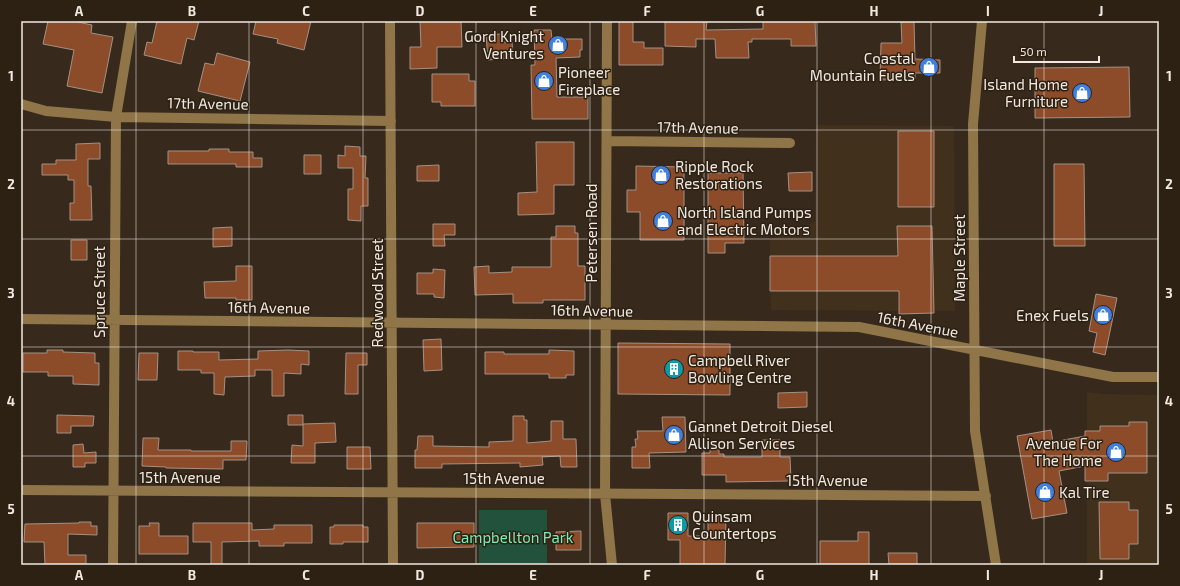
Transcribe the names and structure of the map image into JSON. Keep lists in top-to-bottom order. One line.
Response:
{"streets":{"street":["17th Avenue","Petersen Road","Maple Street","Spruce Street","Redwood Street","16th Avenue","15th Avenue"]},"crossings":[["17th Avenue","Petersen Road"],["17th Avenue","Spruce Street"],["17th Avenue","Redwood Street"],["Petersen Road","16th Avenue"],["Petersen Road","15th Avenue"],["Maple Street","16th Avenue"],["Maple Street","15th Avenue"],["Spruce Street","16th Avenue"],["Spruce Street","15th Avenue"],["Redwood Street","16th Avenue"],["Redwood Street","15th Avenue"]],"parks":["Campbellton Park"],"places":{"shop":["Gord Knight Ventures","Coastal Mountain Fuels","Pioneer Fireplace","Island Home Furniture","Ripple Rock Restorations","North Island Pumps and Electric Motors","Enex Fuels","Gannet Detroit Diesel Allison Services","Avenue For The Home","Kal Tire"],"building":["Campbell River Bowling Centre","Quinsam Countertops"]},"scale_bar":"50 m","grid":{"columns":["A","B","C","D","E","F","G","H","I","J"],"rows":["1","2","3","4","5"]}}
